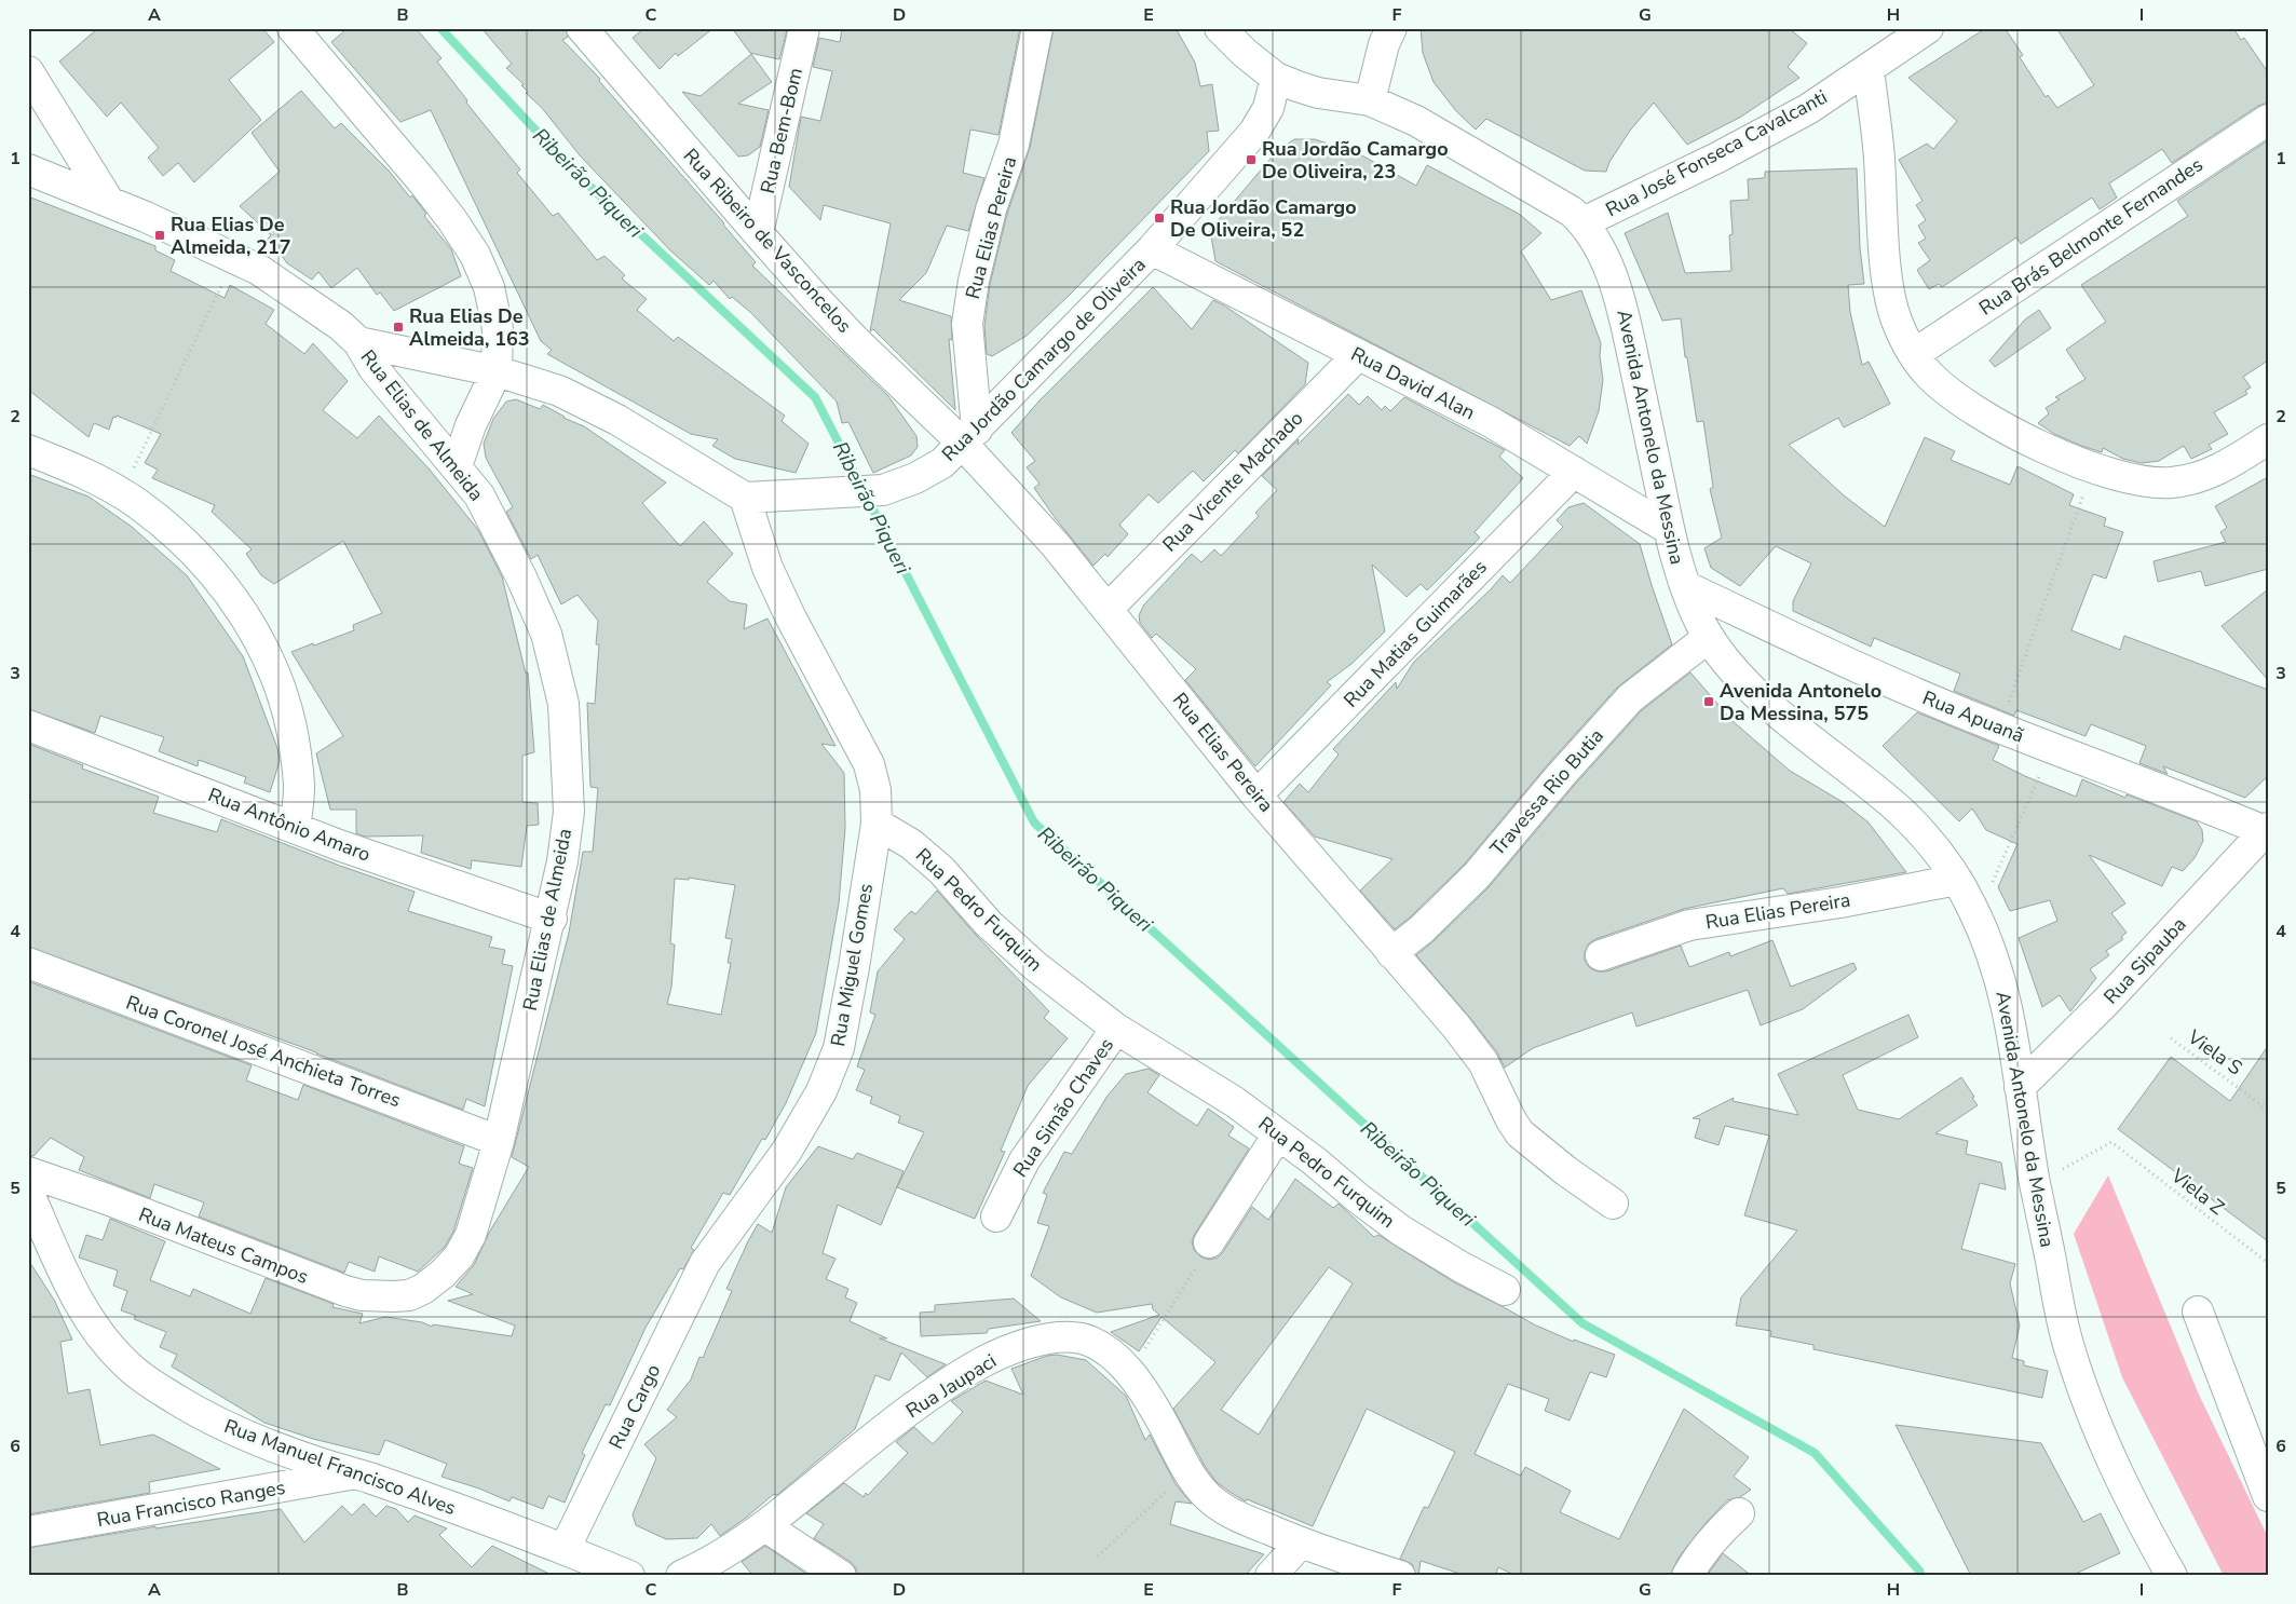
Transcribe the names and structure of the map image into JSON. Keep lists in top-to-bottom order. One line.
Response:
{"streets":{"street":["Rua Bem-Bom","Rua José Fonseca Cavalcanti","Rua Elias Pereira","Rua Brás Belmonte Fernandes","Rua Ribeiro de Vasconcelos","Rua Jordão Camargo de Oliveira","Rua David Alan","Rua Elias de Almeida","Avenida Antonelo da Messina","Rua Vicente Machado","Rua Matias Guimarães","Rua Apuanã","Travessa Rio Butia","Rua Antônio Amaro","Rua Pedro Furquim","Rua Sipauba","Rua Miguel Gomes","Rua Coronel José Anchieta Torres","Rua Simão Chaves","Rua Mateus Campos","Rua Jaupaci","Rua Cargo","Rua Manuel Francisco Alves","Rua Francisco Ranges"],"path":["Viela S","Viela Z"]},"crossings":[["Rua Bem-Bom","Rua Ribeiro de Vasconcelos"],["Rua José Fonseca Cavalcanti","Avenida Antonelo da Messina"],["Rua Elias Pereira","Rua Ribeiro de Vasconcelos"],["Rua Elias Pereira","Rua Jordão Camargo de Oliveira"],["Rua Elias Pereira","Avenida Antonelo da Messina"],["Rua Elias Pereira","Rua Vicente Machado"],["Rua Elias Pereira","Rua Matias Guimarães"],["Rua Elias Pereira","Travessa Rio Butia"],["Rua Ribeiro de Vasconcelos","Rua Jordão Camargo de Oliveira"],["Rua Jordão Camargo de Oliveira","Rua David Alan"],["Rua Jordão Camargo de Oliveira","Avenida Antonelo da Messina"],["Rua David Alan","Avenida Antonelo da Messina"],["Rua David Alan","Rua Vicente Machado"],["Rua David Alan","Rua Matias Guimarães"],["Rua Elias de Almeida","Rua Antônio Amaro"],["Rua Elias de Almeida","Rua Coronel José Anchieta Torres"],["Rua Elias de Almeida","Rua Mateus Campos"],["Avenida Antonelo da Messina","Rua Apuanã"],["Avenida Antonelo da Messina","Travessa Rio Butia"],["Avenida Antonelo da Messina","Rua Sipauba"],["Rua Apuanã","Rua Sipauba"],["Rua Pedro Furquim","Rua Miguel Gomes"],["Rua Pedro Furquim","Rua Simão Chaves"],["Rua Miguel Gomes","Rua Cargo"],["Rua Cargo","Rua Manuel Francisco Alves"],["Rua Manuel Francisco Alves","Rua Francisco Ranges"]],"water":["Ribeirão Piqueri"],"places":{"transit":["Rua Jordão Camargo De Oliveira, 23","Rua Jordão Camargo De Oliveira, 52","Rua Elias De Almeida, 217","Rua Elias De Almeida, 163","Avenida Antonelo Da Messina, 575"]},"grid":{"columns":["A","B","C","D","E","F","G","H","I"],"rows":["1","2","3","4","5","6"]}}
